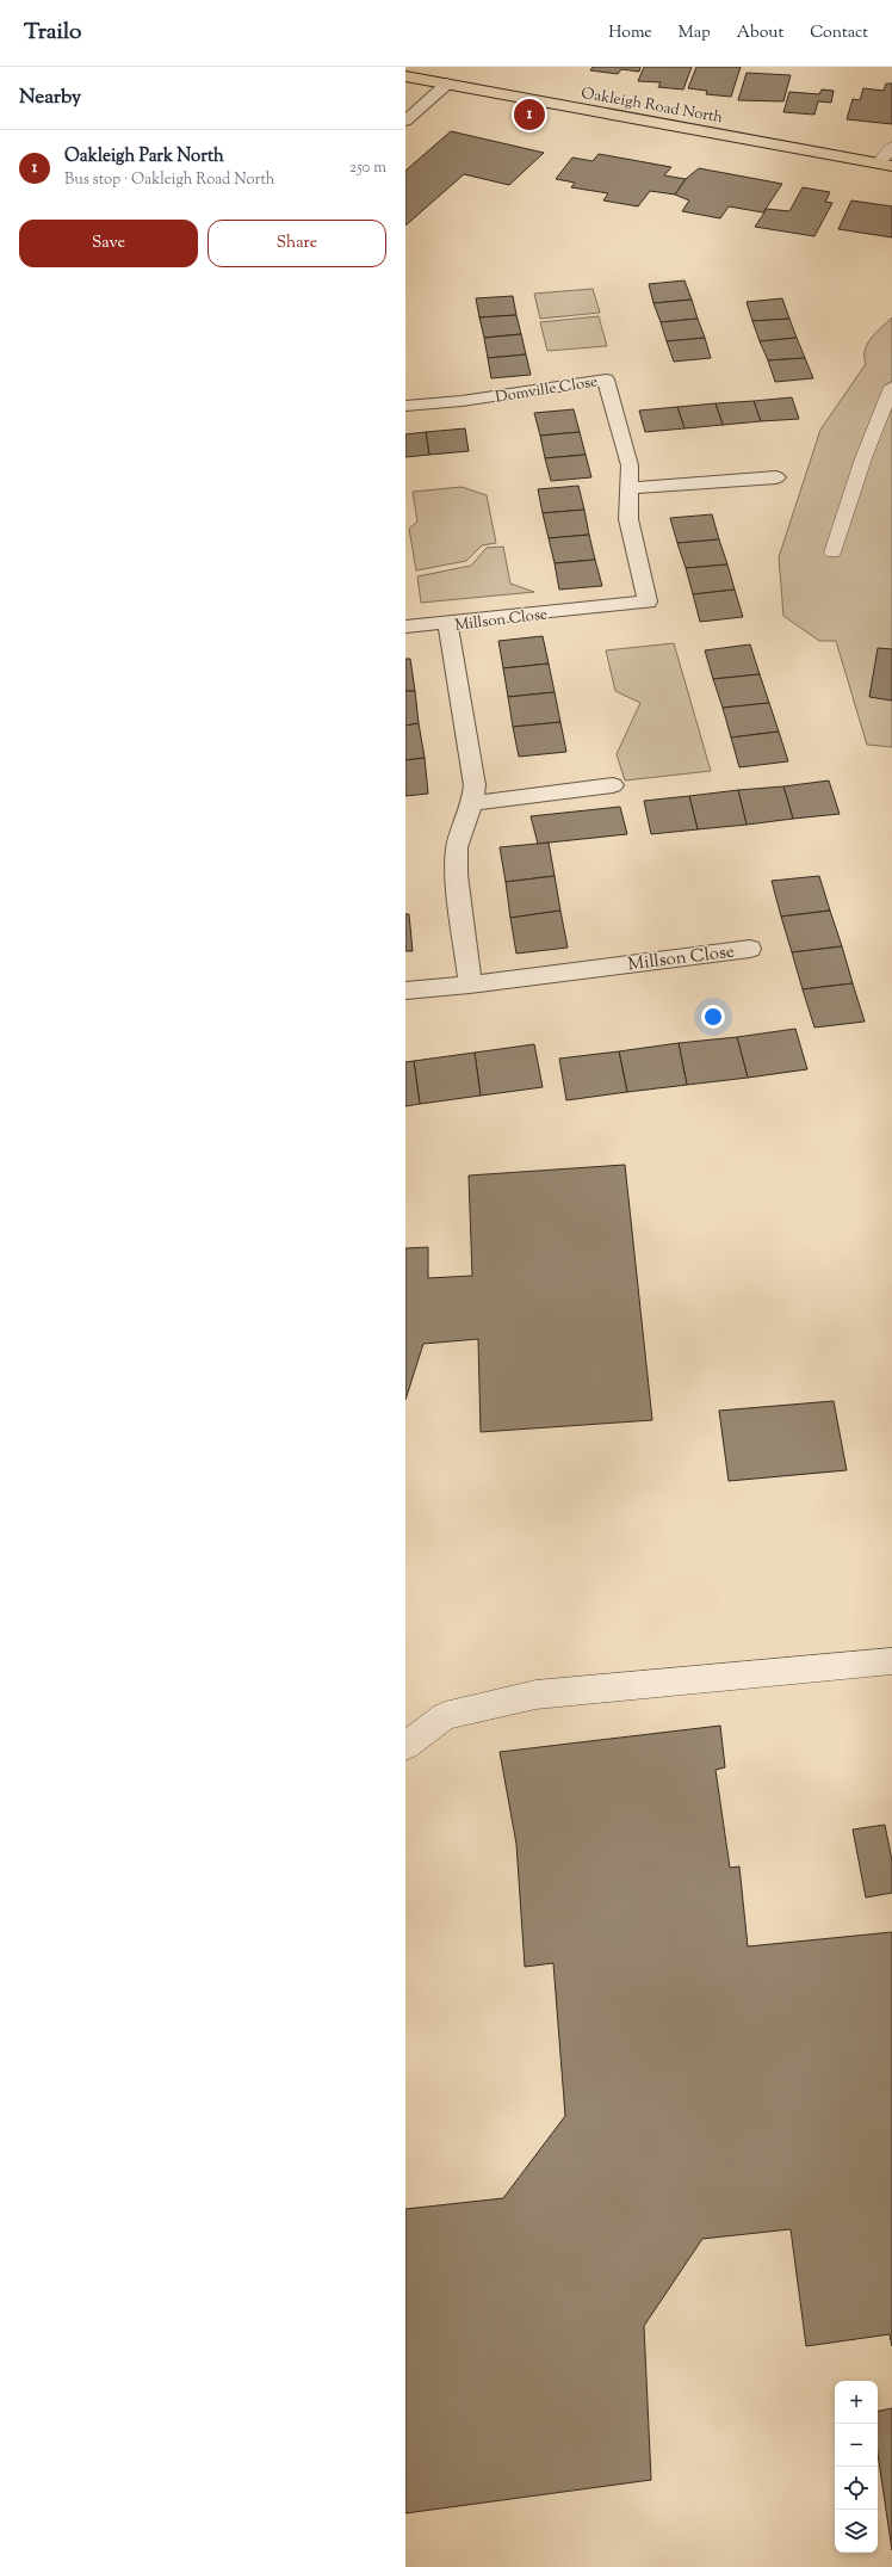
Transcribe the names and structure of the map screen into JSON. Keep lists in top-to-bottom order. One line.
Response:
{"streets":{"main road":["Oakleigh Road North"],"street":["Domville Close","Millson Close"]},"crossings":[["Domville Close","Millson Close"]],"page":{"header":"Trailo","nav":["Home","Map","About","Contact"],"heading":"Nearby","pins":"1","list":[{"mark":"1","name":"Oakleigh Park North","note":"Bus stop · Oakleigh Road North","value":"250 m"}],"buttons":["Save","Share"],"map_buttons":["+","−"]}}
